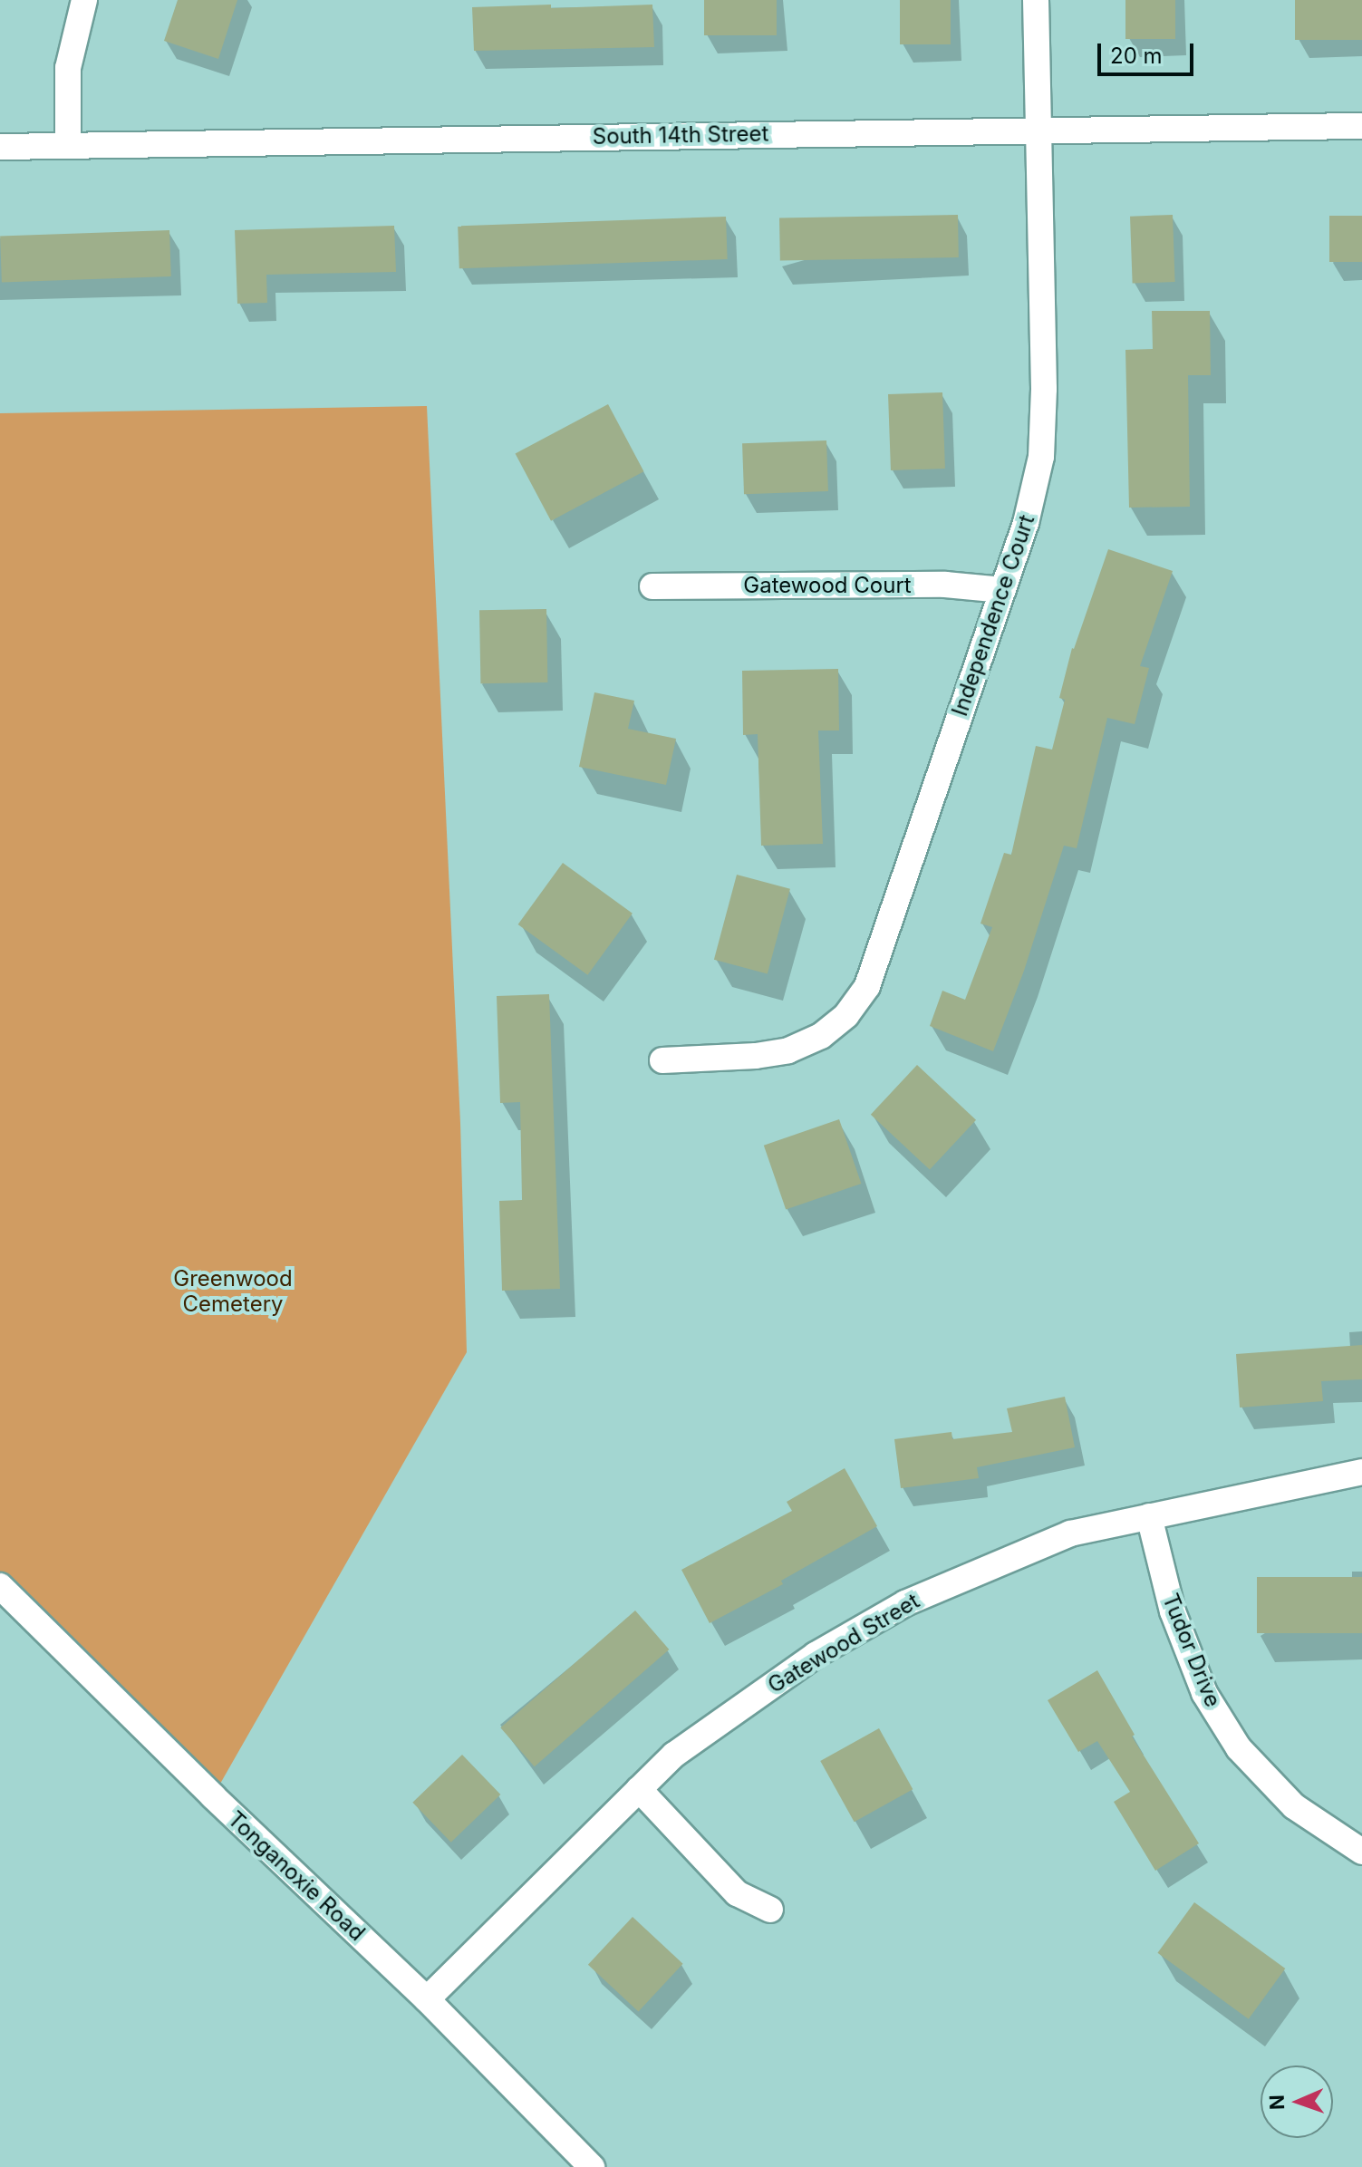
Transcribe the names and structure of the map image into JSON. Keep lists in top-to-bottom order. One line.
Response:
{"streets":{"street":["South 14th Street","Gatewood Court","Independence Court","Gatewood Street","Tudor Drive","Tonganoxie Road"]},"crossings":[["South 14th Street","Independence Court"],["Gatewood Court","Independence Court"],["Gatewood Street","Tudor Drive"],["Gatewood Street","Tonganoxie Road"]],"parks":["Greenwood Cemetery"],"scale_bar":"20 m","north":"left"}
